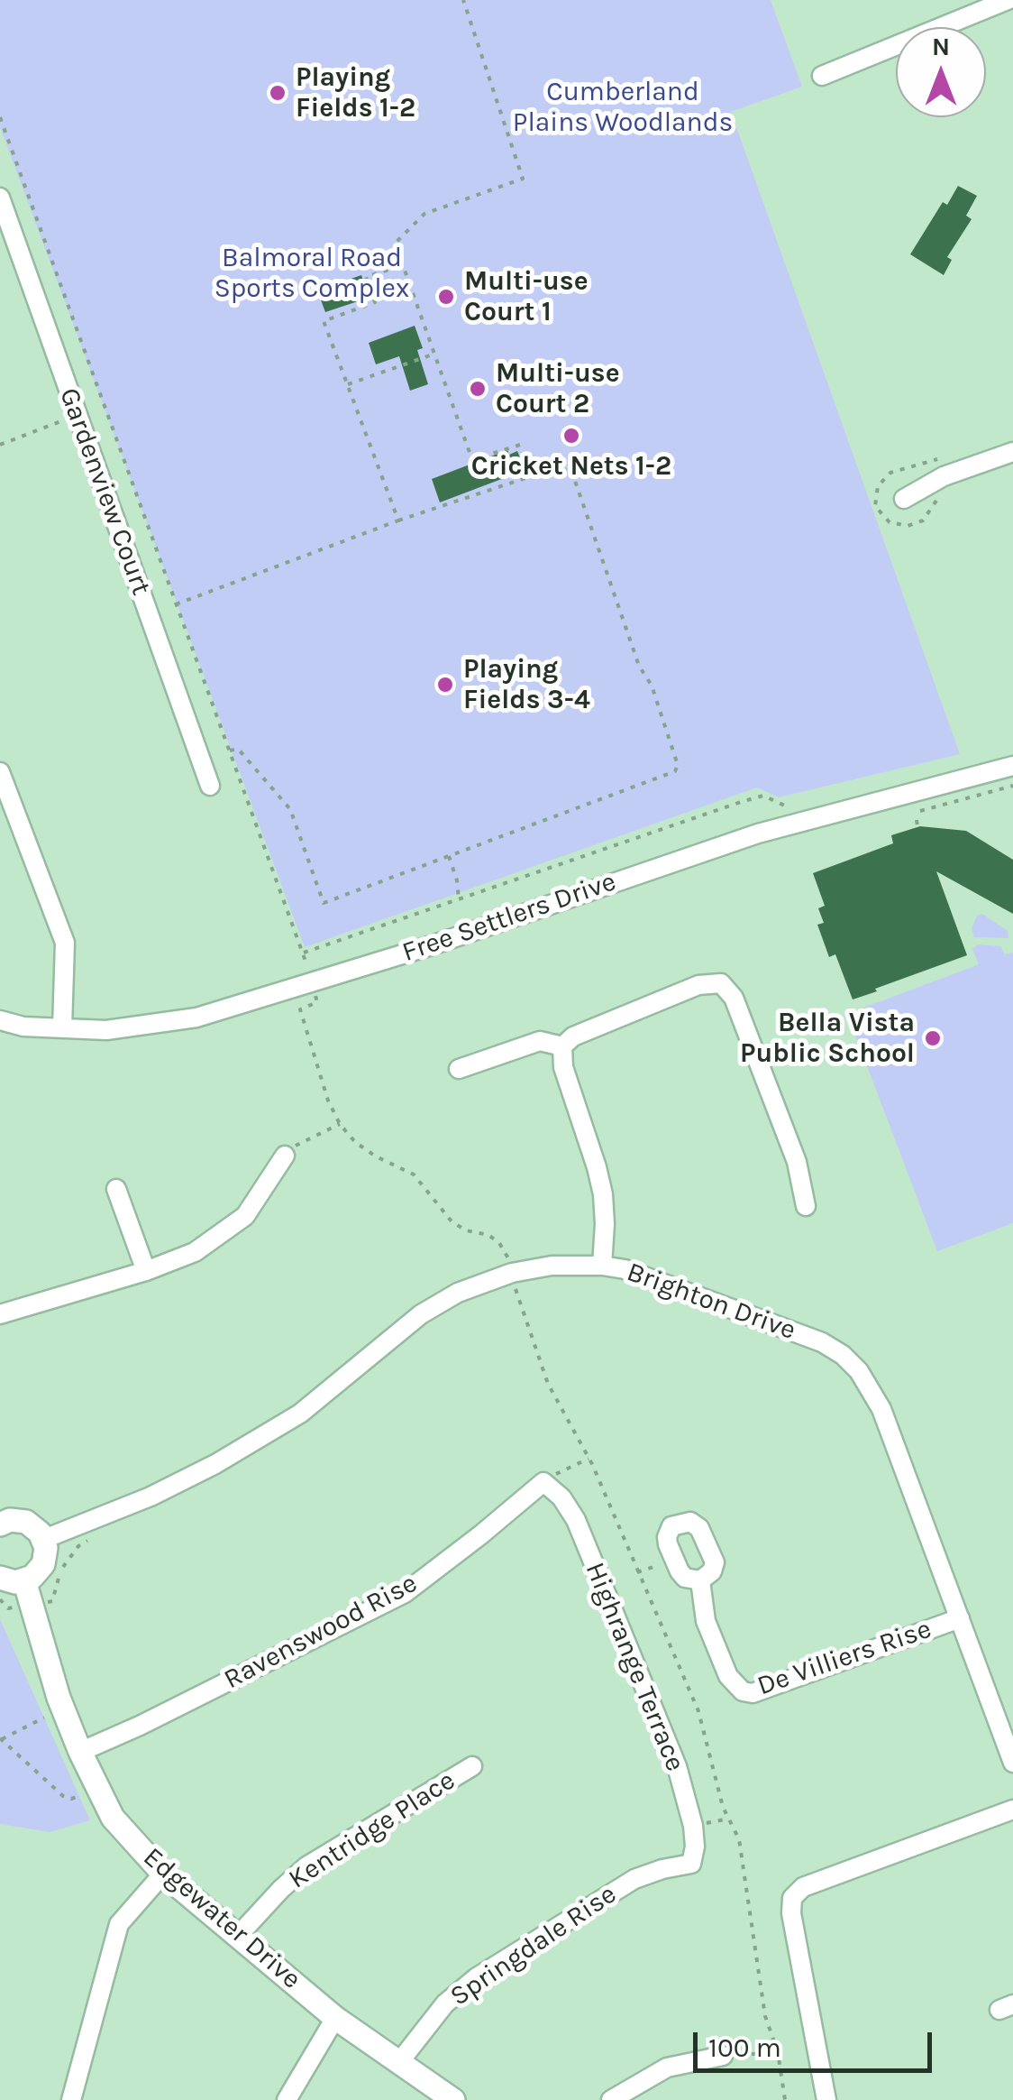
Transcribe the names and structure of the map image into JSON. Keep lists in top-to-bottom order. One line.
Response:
{"streets":{"street":["Gardenview Court","Free Settlers Drive","Brighton Drive","Ravenswood Rise","De Villiers Rise","Highrange Terrace","Kentridge Place","Edgewater Drive","Springdale Rise"]},"crossings":[["Brighton Drive","De Villiers Rise"],["Ravenswood Rise","Highrange Terrace"],["Ravenswood Rise","Edgewater Drive"],["Highrange Terrace","Springdale Rise"],["Kentridge Place","Edgewater Drive"],["Edgewater Drive","Springdale Rise"]],"parks":["Cumberland Plains Woodlands","Balmoral Road Sports Complex"],"places":["Playing Fields 1-2","Multi-use Court 1","Multi-use Court 2","Cricket Nets 1-2","Playing Fields 3-4","Bella Vista Public School"],"scale_bar":"100 m","north":"top"}
